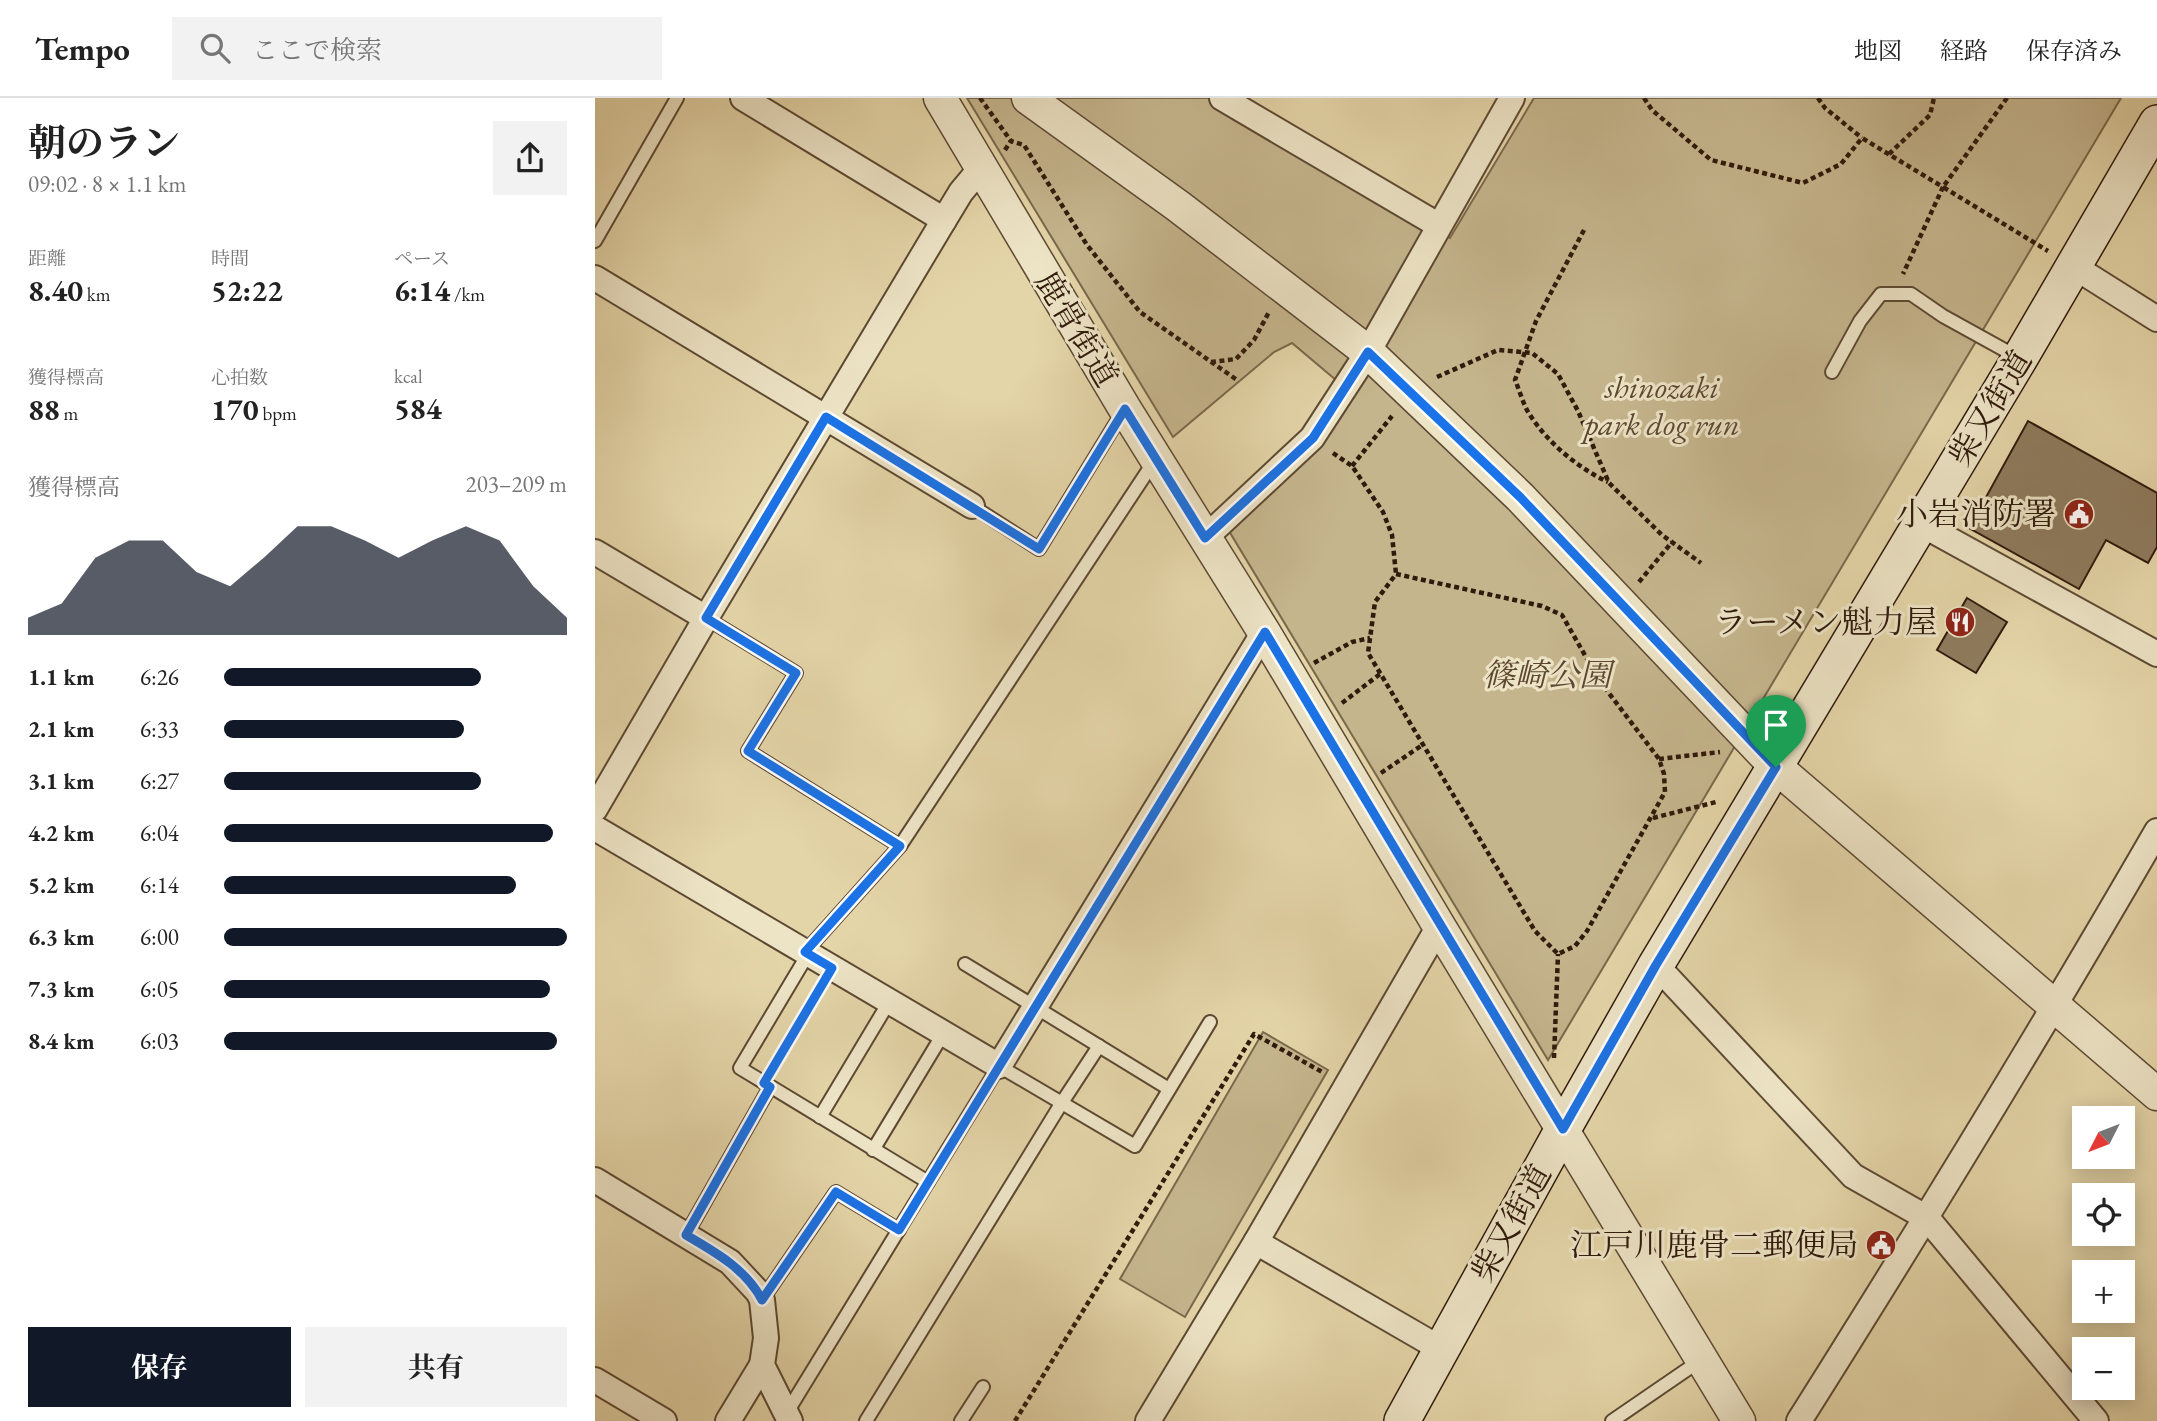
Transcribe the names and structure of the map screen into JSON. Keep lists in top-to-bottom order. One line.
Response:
{"streets":{"main road":["柴又街道"],"street":["鹿骨街道"]},"crossings":[["鹿骨街道","柴又街道"]],"parks":["shinozaki park dog run","篠崎公園"],"places":{"public building":["小岩消防署","江戸川鹿骨二郵便局"],"restaurant":["ラーメン魁力屋"]},"north":"bottom left","page":{"header":"Tempo","search":"ここで検索","nav":["地図","経路","保存済み"],"heading":["朝のラン","09:02 · 8 × 1.1 km"],"stats":[["距離","8.40 km"],["時間","52:22"],["ペース","6:14 /km"],["獲得標高","88 m"],["心拍数","170 bpm"],["kcal","584"]],"chart":["獲得標高","203–209 m"],"list":[{"name":"1.1 km","note":"6:26"},{"name":"2.1 km","note":"6:33"},{"name":"3.1 km","note":"6:27"},{"name":"4.2 km","note":"6:04"},{"name":"5.2 km","note":"6:14"},{"name":"6.3 km","note":"6:00"},{"name":"7.3 km","note":"6:05"},{"name":"8.4 km","note":"6:03"}],"map_buttons":["+","−"],"buttons":["保存","共有"]}}
